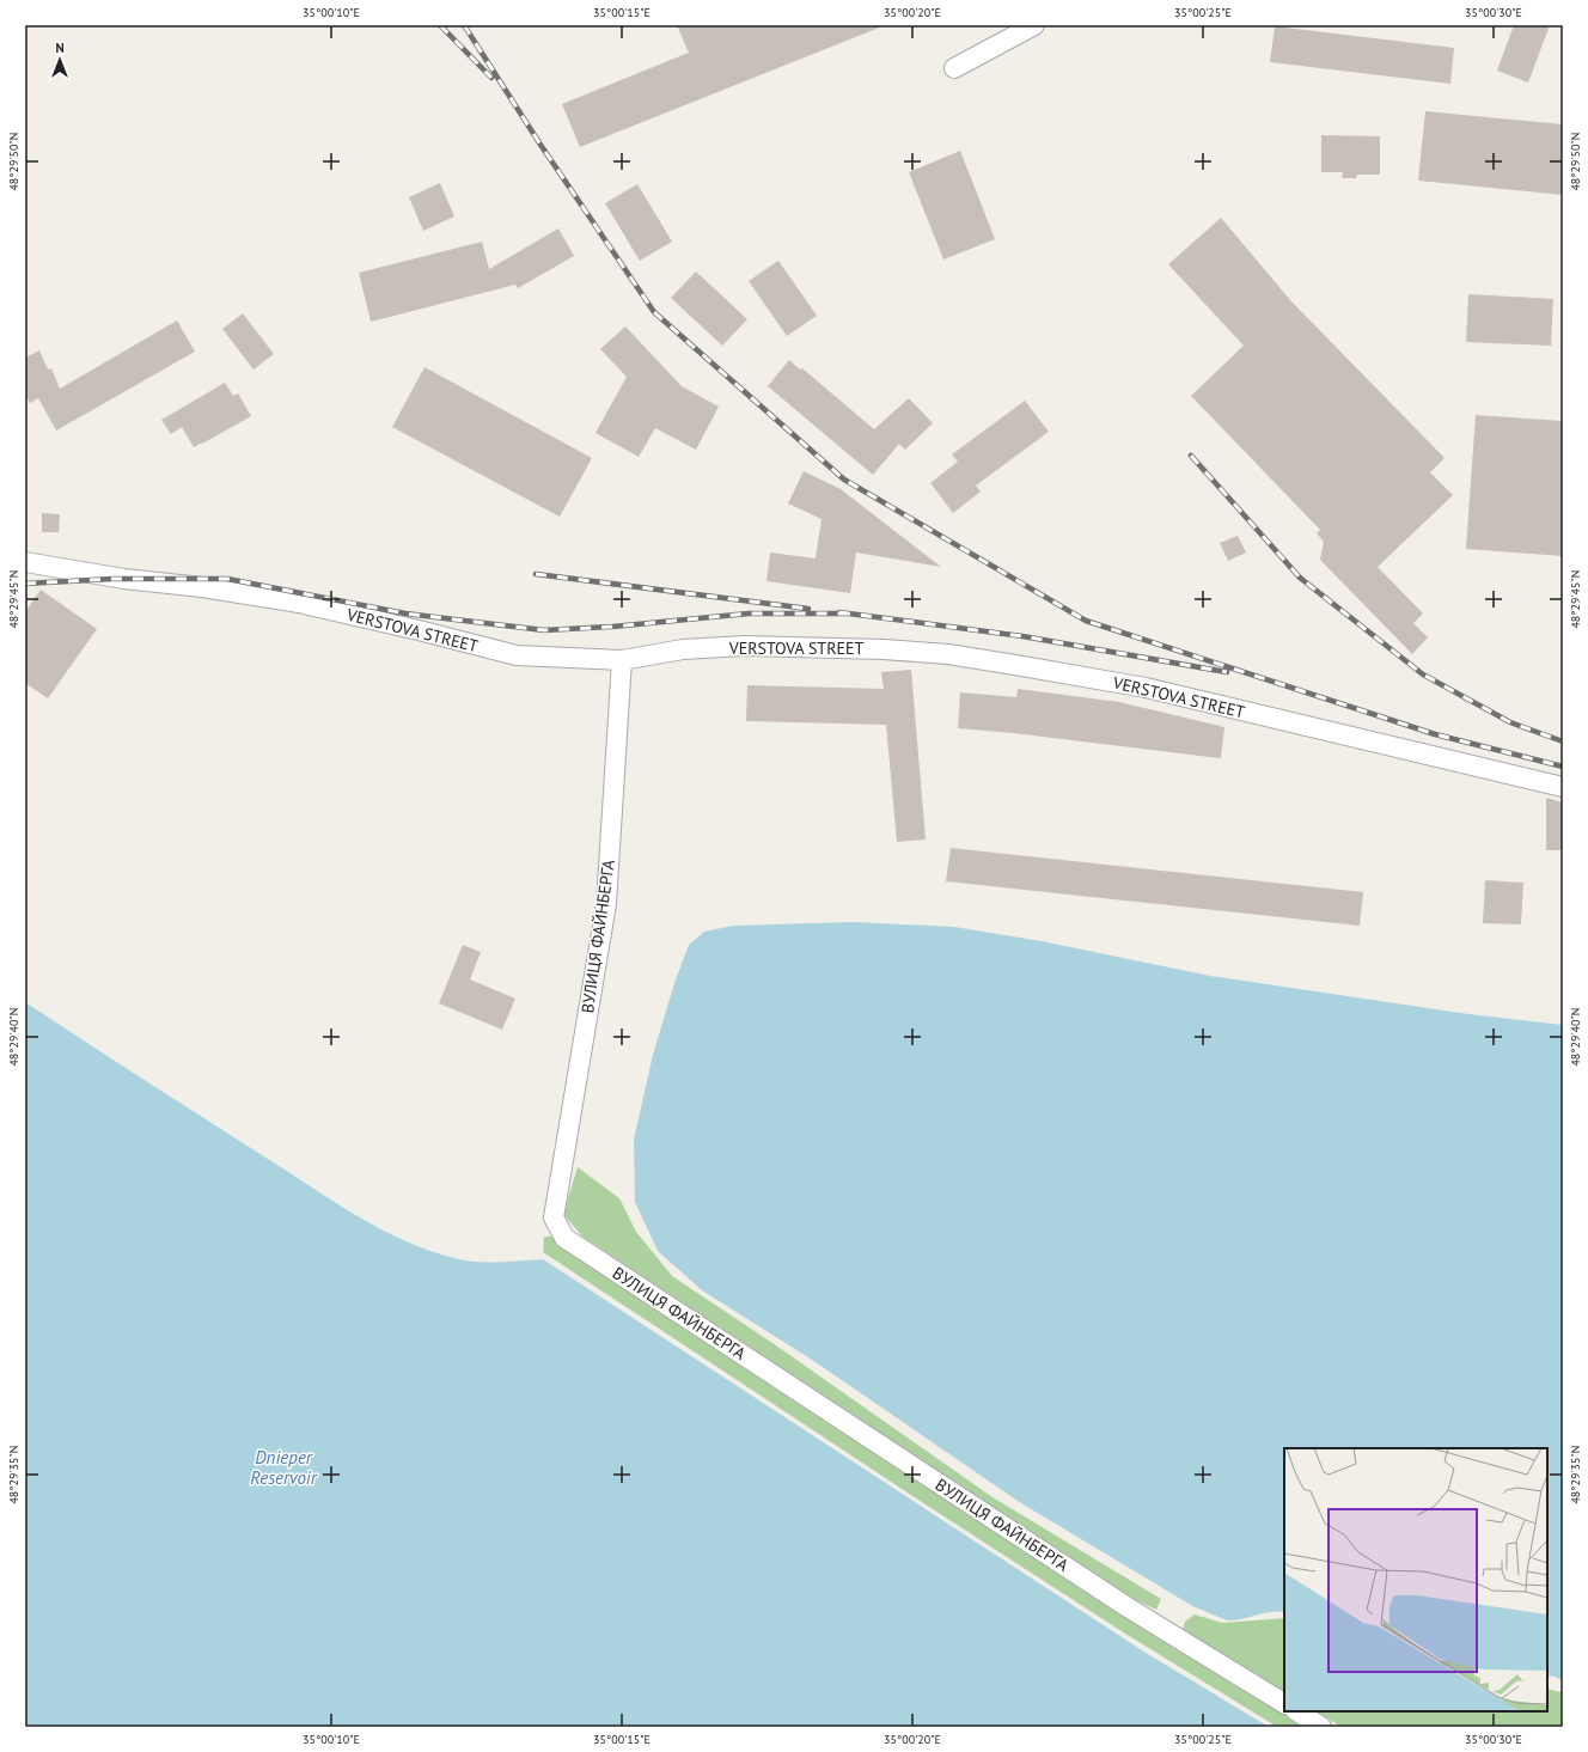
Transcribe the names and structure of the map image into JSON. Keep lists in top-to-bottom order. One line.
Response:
{"streets":{"street":["VERSTOVA STREET","ВУЛИЦЯ ФАЙНБЕРГА"]},"crossings":[["VERSTOVA STREET","ВУЛИЦЯ ФАЙНБЕРГА"]],"water":["Dnieper Reservoir"],"north":"top","coordinates":["35°00'10\"E","35°00'15\"E","35°00'20\"E","35°00'25\"E","35°00'30\"E","48°29'50\"N","48°29'45\"N","48°29'40\"N","48°29'35\"N"]}
